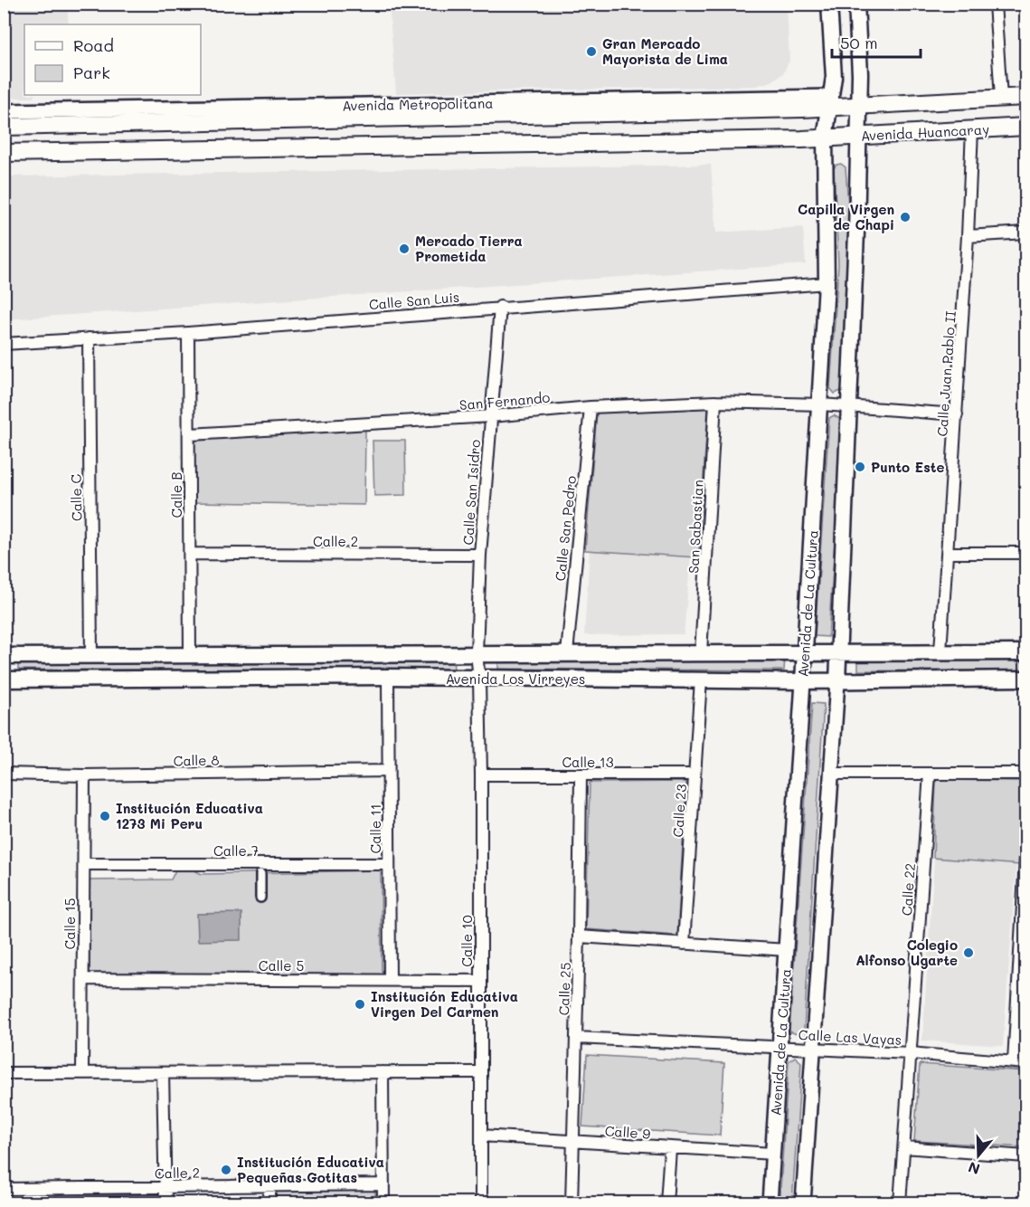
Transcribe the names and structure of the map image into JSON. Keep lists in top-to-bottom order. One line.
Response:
{"streets":{"main road":["Avenida Metropolitana","Avenida Huancaray","Avenida de La Cultura","Avenida Los Virreyes"],"street":["Calle San Luis","Calle Juan Pablo II","San Fernando","Calle San Isidro","Calle B","Calle C","San Sabastian","Calle San Pedro","Calle 2","Calle 8","Calle 13","Calle 23","Calle 11","Calle 7","Calle 22","Calle 15","Calle 10","Calle 5","Calle 25","Calle Las Vayas","Calle 9"]},"crossings":[["Avenida Metropolitana","Avenida de La Cultura"],["Avenida Huancaray","Calle Juan Pablo II"],["Avenida Huancaray","Avenida de La Cultura"],["Calle San Luis","Calle San Isidro"],["Calle San Luis","Calle B"],["Calle San Luis","Calle C"],["Calle San Luis","Avenida de La Cultura"],["Calle Juan Pablo II","San Fernando"],["Calle Juan Pablo II","Avenida Los Virreyes"],["San Fernando","Calle San Isidro"],["San Fernando","Calle B"],["San Fernando","San Sabastian"],["San Fernando","Calle San Pedro"],["San Fernando","Avenida de La Cultura"],["Calle San Isidro","Calle 2"],["Calle San Isidro","Avenida Los Virreyes"],["Calle San Isidro","Calle 10"],["Calle B","Calle 2"],["Calle B","Avenida Los Virreyes"],["Calle C","Avenida Los Virreyes"],["San Sabastian","Avenida Los Virreyes"],["Calle San Pedro","Avenida Los Virreyes"],["Avenida de La Cultura","Avenida Los Virreyes"],["Avenida de La Cultura","Calle Las Vayas"],["Avenida de La Cultura","Calle 9"],["Avenida Los Virreyes","Calle 23"],["Avenida Los Virreyes","Calle 11"],["Avenida Los Virreyes","Calle 10"],["Calle 8","Calle 11"],["Calle 8","Calle 15"],["Calle 13","Calle 23"],["Calle 13","Calle 10"],["Calle 13","Calle 25"],["Calle 11","Calle 7"],["Calle 11","Calle 5"],["Calle 7","Calle 15"],["Calle 22","Calle Las Vayas"],["Calle 15","Calle 5"],["Calle 10","Calle 5"],["Calle 10","Calle 9"],["Calle 25","Calle Las Vayas"],["Calle 25","Calle 9"]],"places":["Gran Mercado Mayorista de Lima","Capilla Virgen de Chapi","Mercado Tierra Prometida","Punto Este","Institución Educativa 1273 Mi Peru","Colegio Alfonso Ugarte","Institución Educativa Virgen Del Carmen","Institución Educativa Pequeñas Gotitas"],"legend":["Road","Park"],"scale_bar":"50 m","north":"bottom"}
